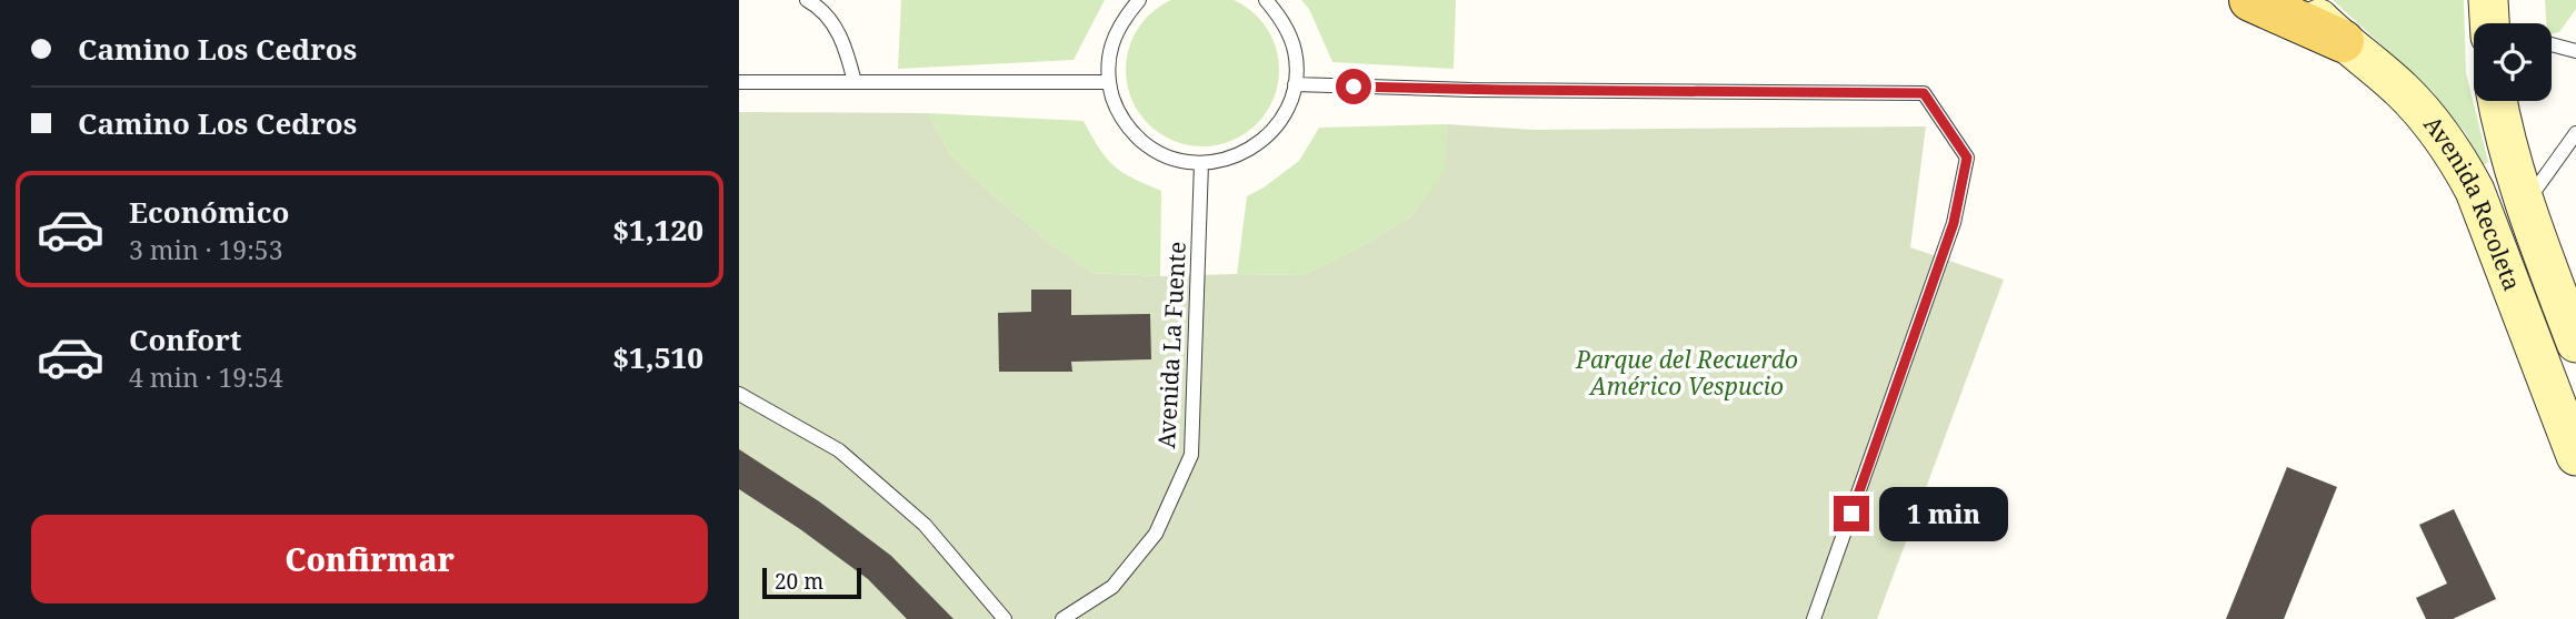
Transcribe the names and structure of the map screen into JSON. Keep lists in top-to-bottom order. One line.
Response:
{"streets":{"main road":["Avenida Recoleta"],"lane":["Avenida La Fuente"]},"parks":["Parque del Recuerdo Américo Vespucio"],"scale_bar":"20 m","page":{"banner":["Camino Los Cedros","Camino Los Cedros"],"list":[{"name":"Económico","note":"3 min · 19:53","value":"$1,120"},{"name":"Confort","note":"4 min · 19:54","value":"$1,510"}],"bubble":"1 min","buttons":"Confirmar","scale":"20 m"}}
